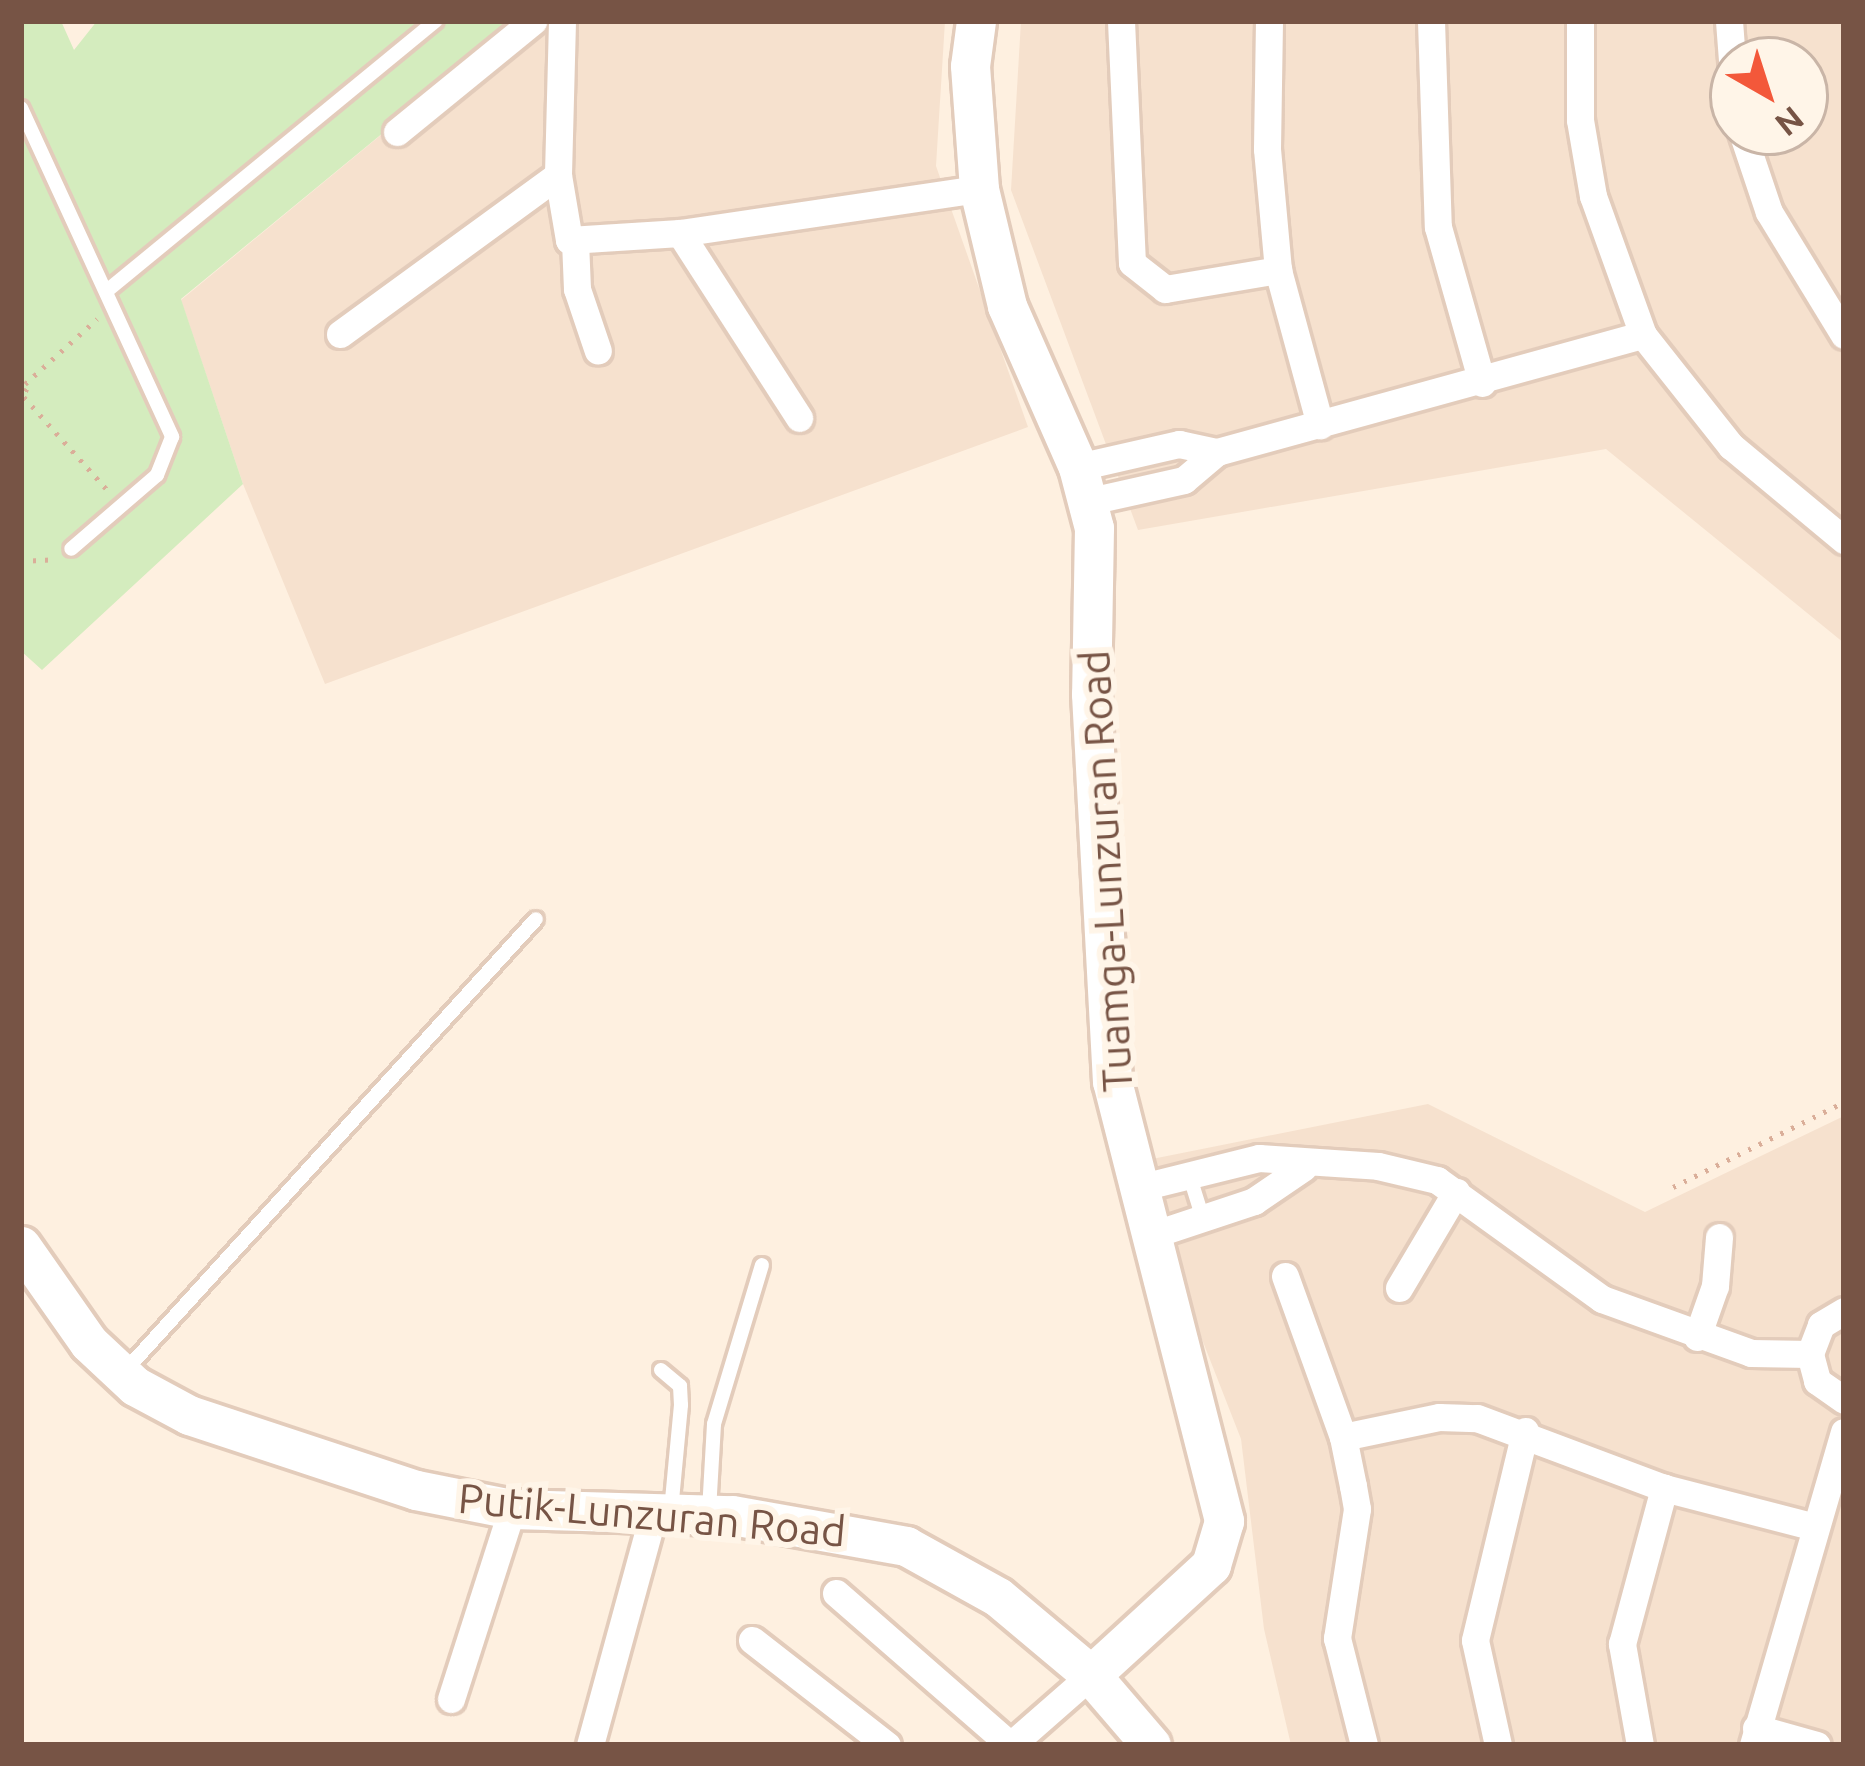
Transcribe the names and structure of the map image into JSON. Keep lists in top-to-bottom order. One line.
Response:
{"streets":{"street":["Tuamga-Lunzuran Road","Putik-Lunzuran Road"]},"crossings":[["Tuamga-Lunzuran Road","Putik-Lunzuran Road"]],"north":"bottom right"}
